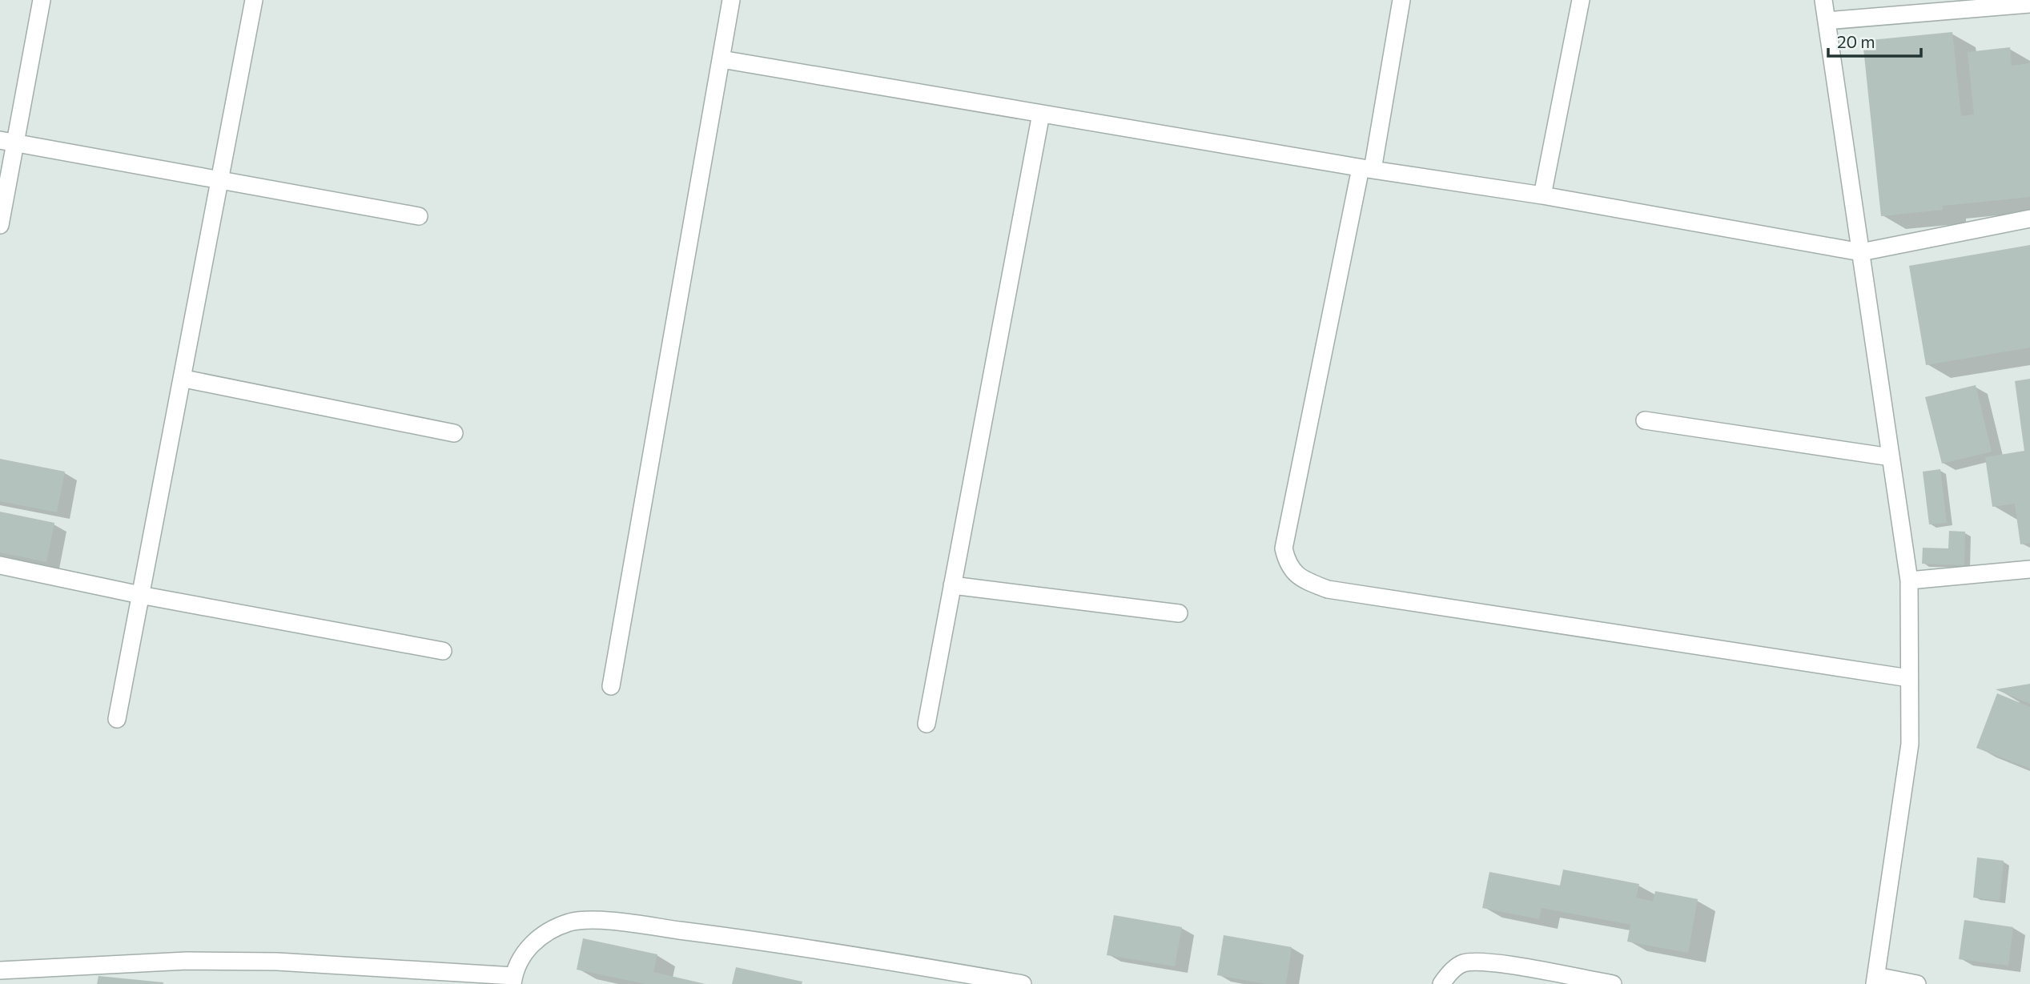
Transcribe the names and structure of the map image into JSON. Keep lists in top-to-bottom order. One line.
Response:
{"scale_bar":"20 m"}
